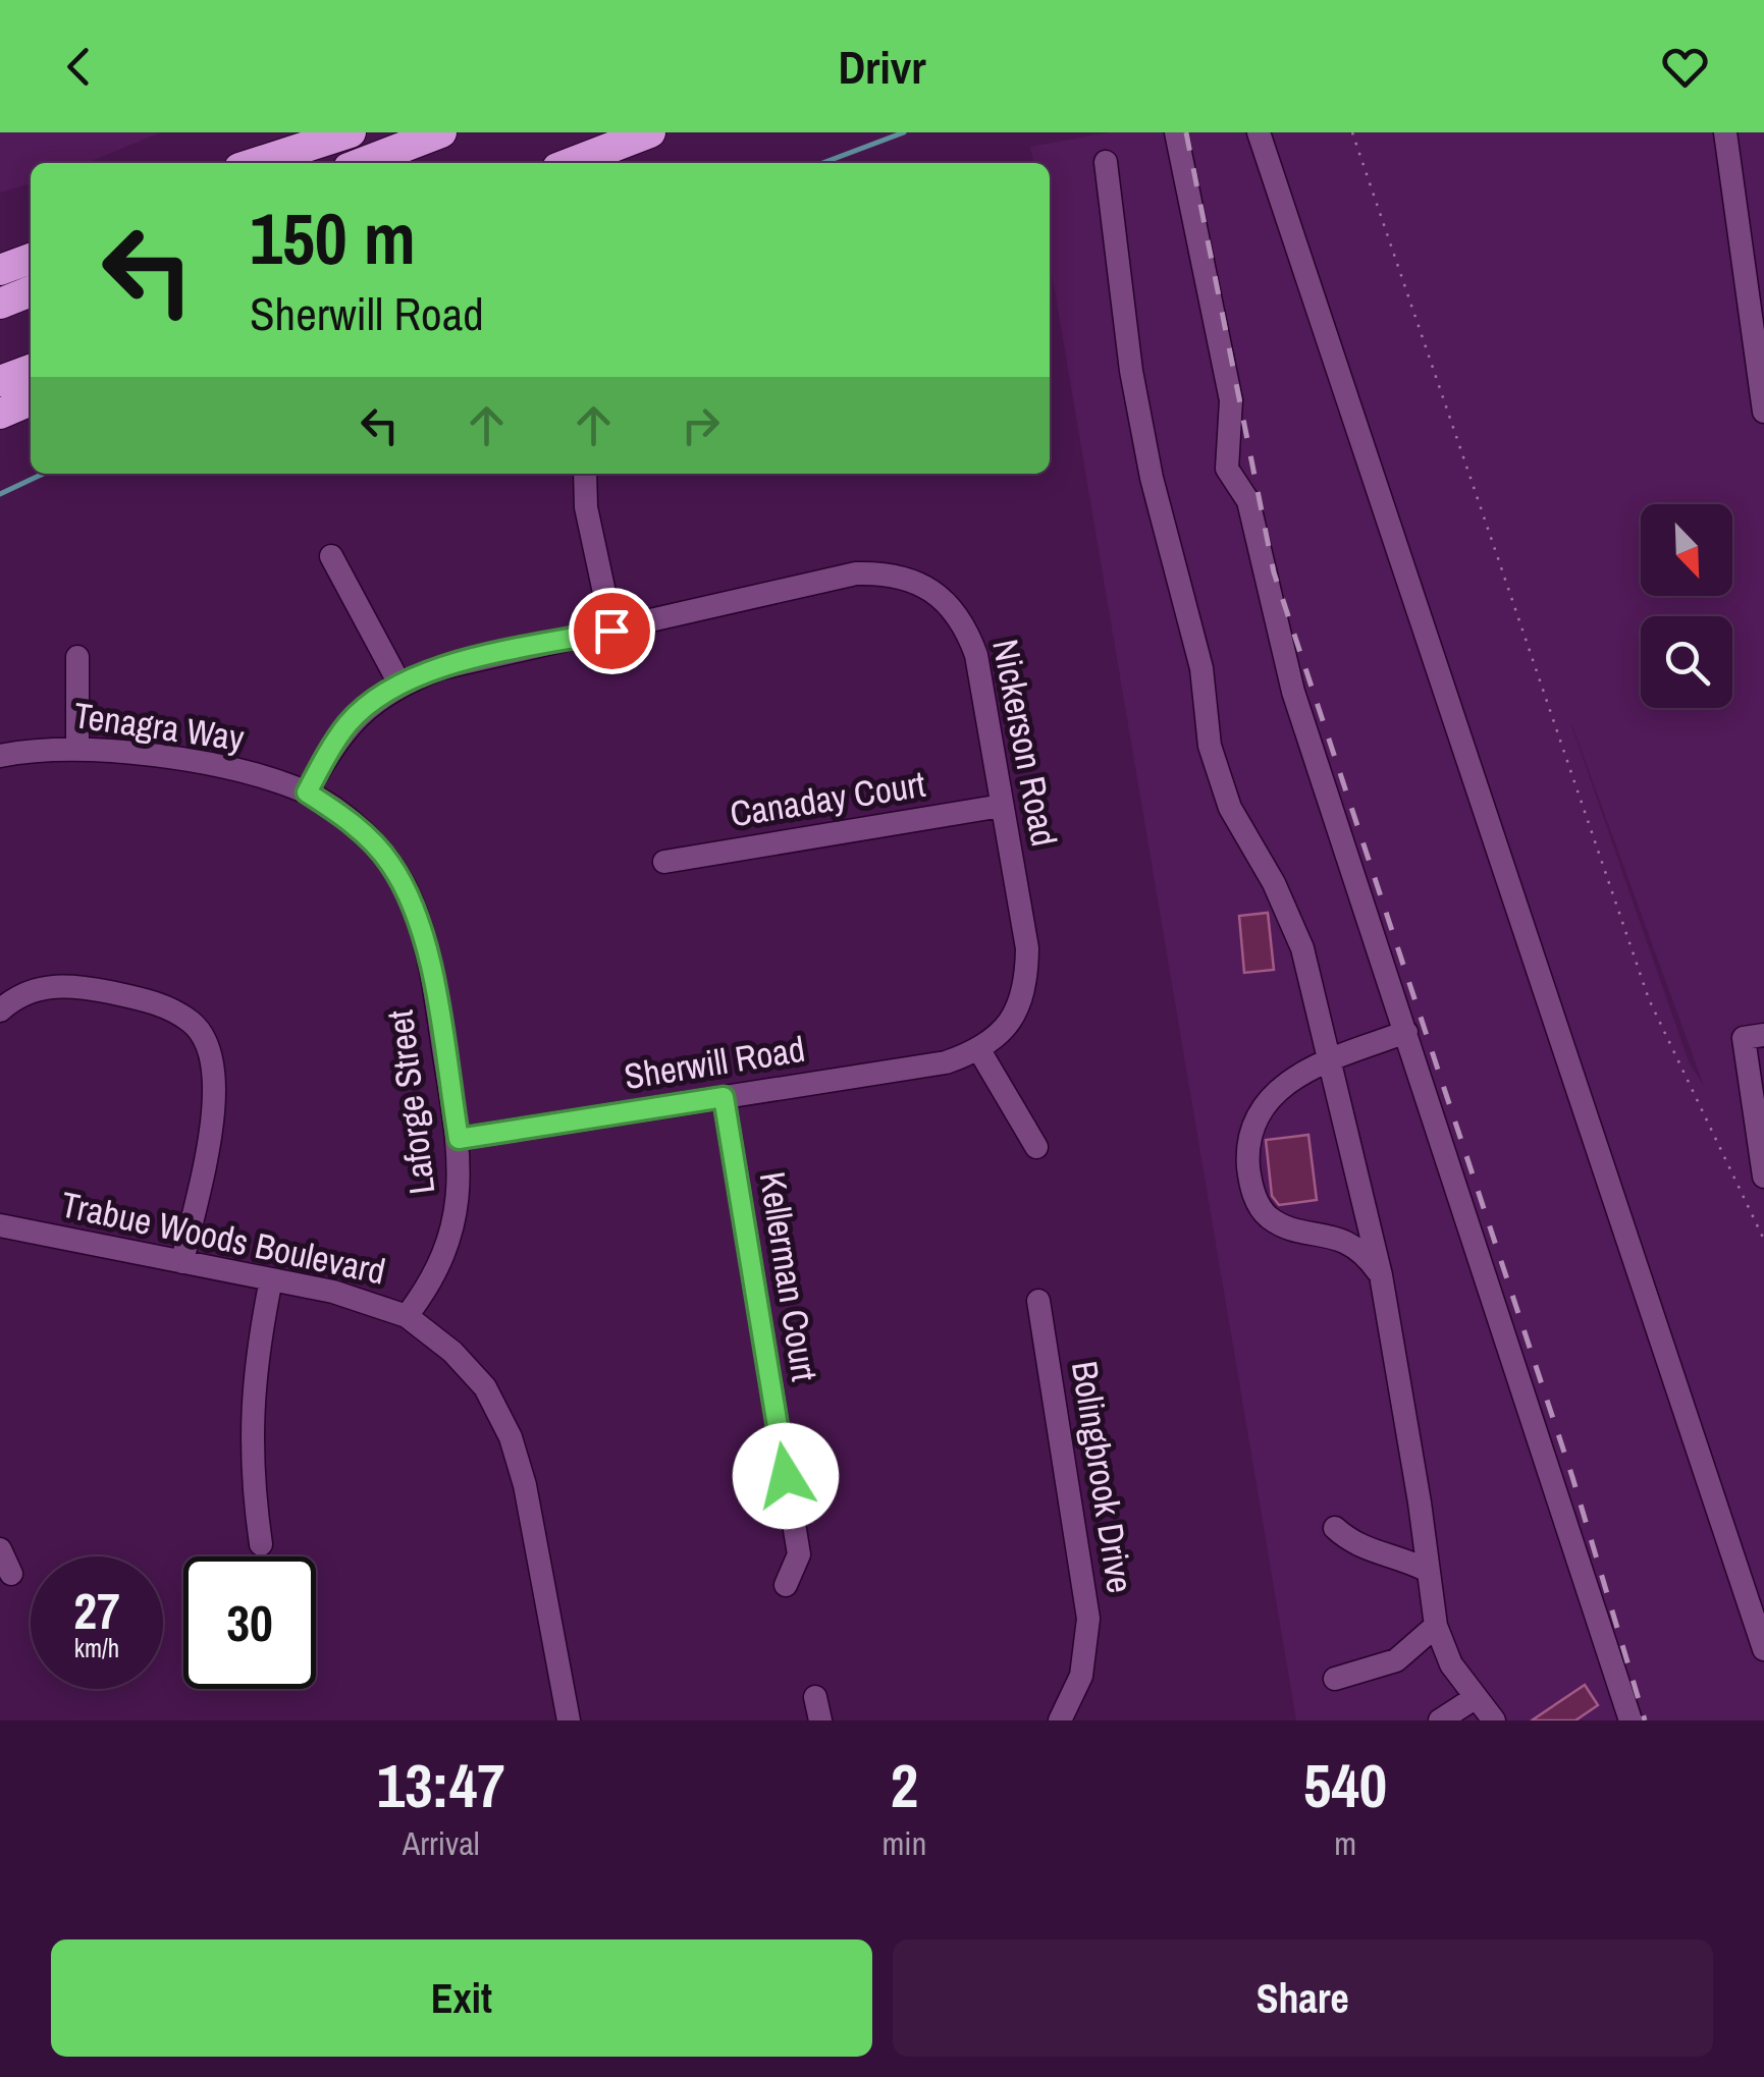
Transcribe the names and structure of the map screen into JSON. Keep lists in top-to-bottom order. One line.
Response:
{"streets":{"street":["Tenagra Way","Nickerson Road","Canaday Court","Sherwill Road","Laforge Street","Trabue Woods Boulevard","Kellerman Court","Bolingbrook Drive"]},"crossings":[["Tenagra Way","Nickerson Road"],["Tenagra Way","Laforge Street"],["Nickerson Road","Canaday Court"],["Nickerson Road","Sherwill Road"],["Nickerson Road","Laforge Street"],["Sherwill Road","Laforge Street"],["Sherwill Road","Kellerman Court"],["Laforge Street","Trabue Woods Boulevard"]],"north":"bottom right","page":{"header":"Drivr","turn":["150 m","Sherwill Road"],"speed":"27 km/h","limit":"30","eta":["13:47","Arrival","2","min","540","m"],"buttons":["Exit","Share"]}}
